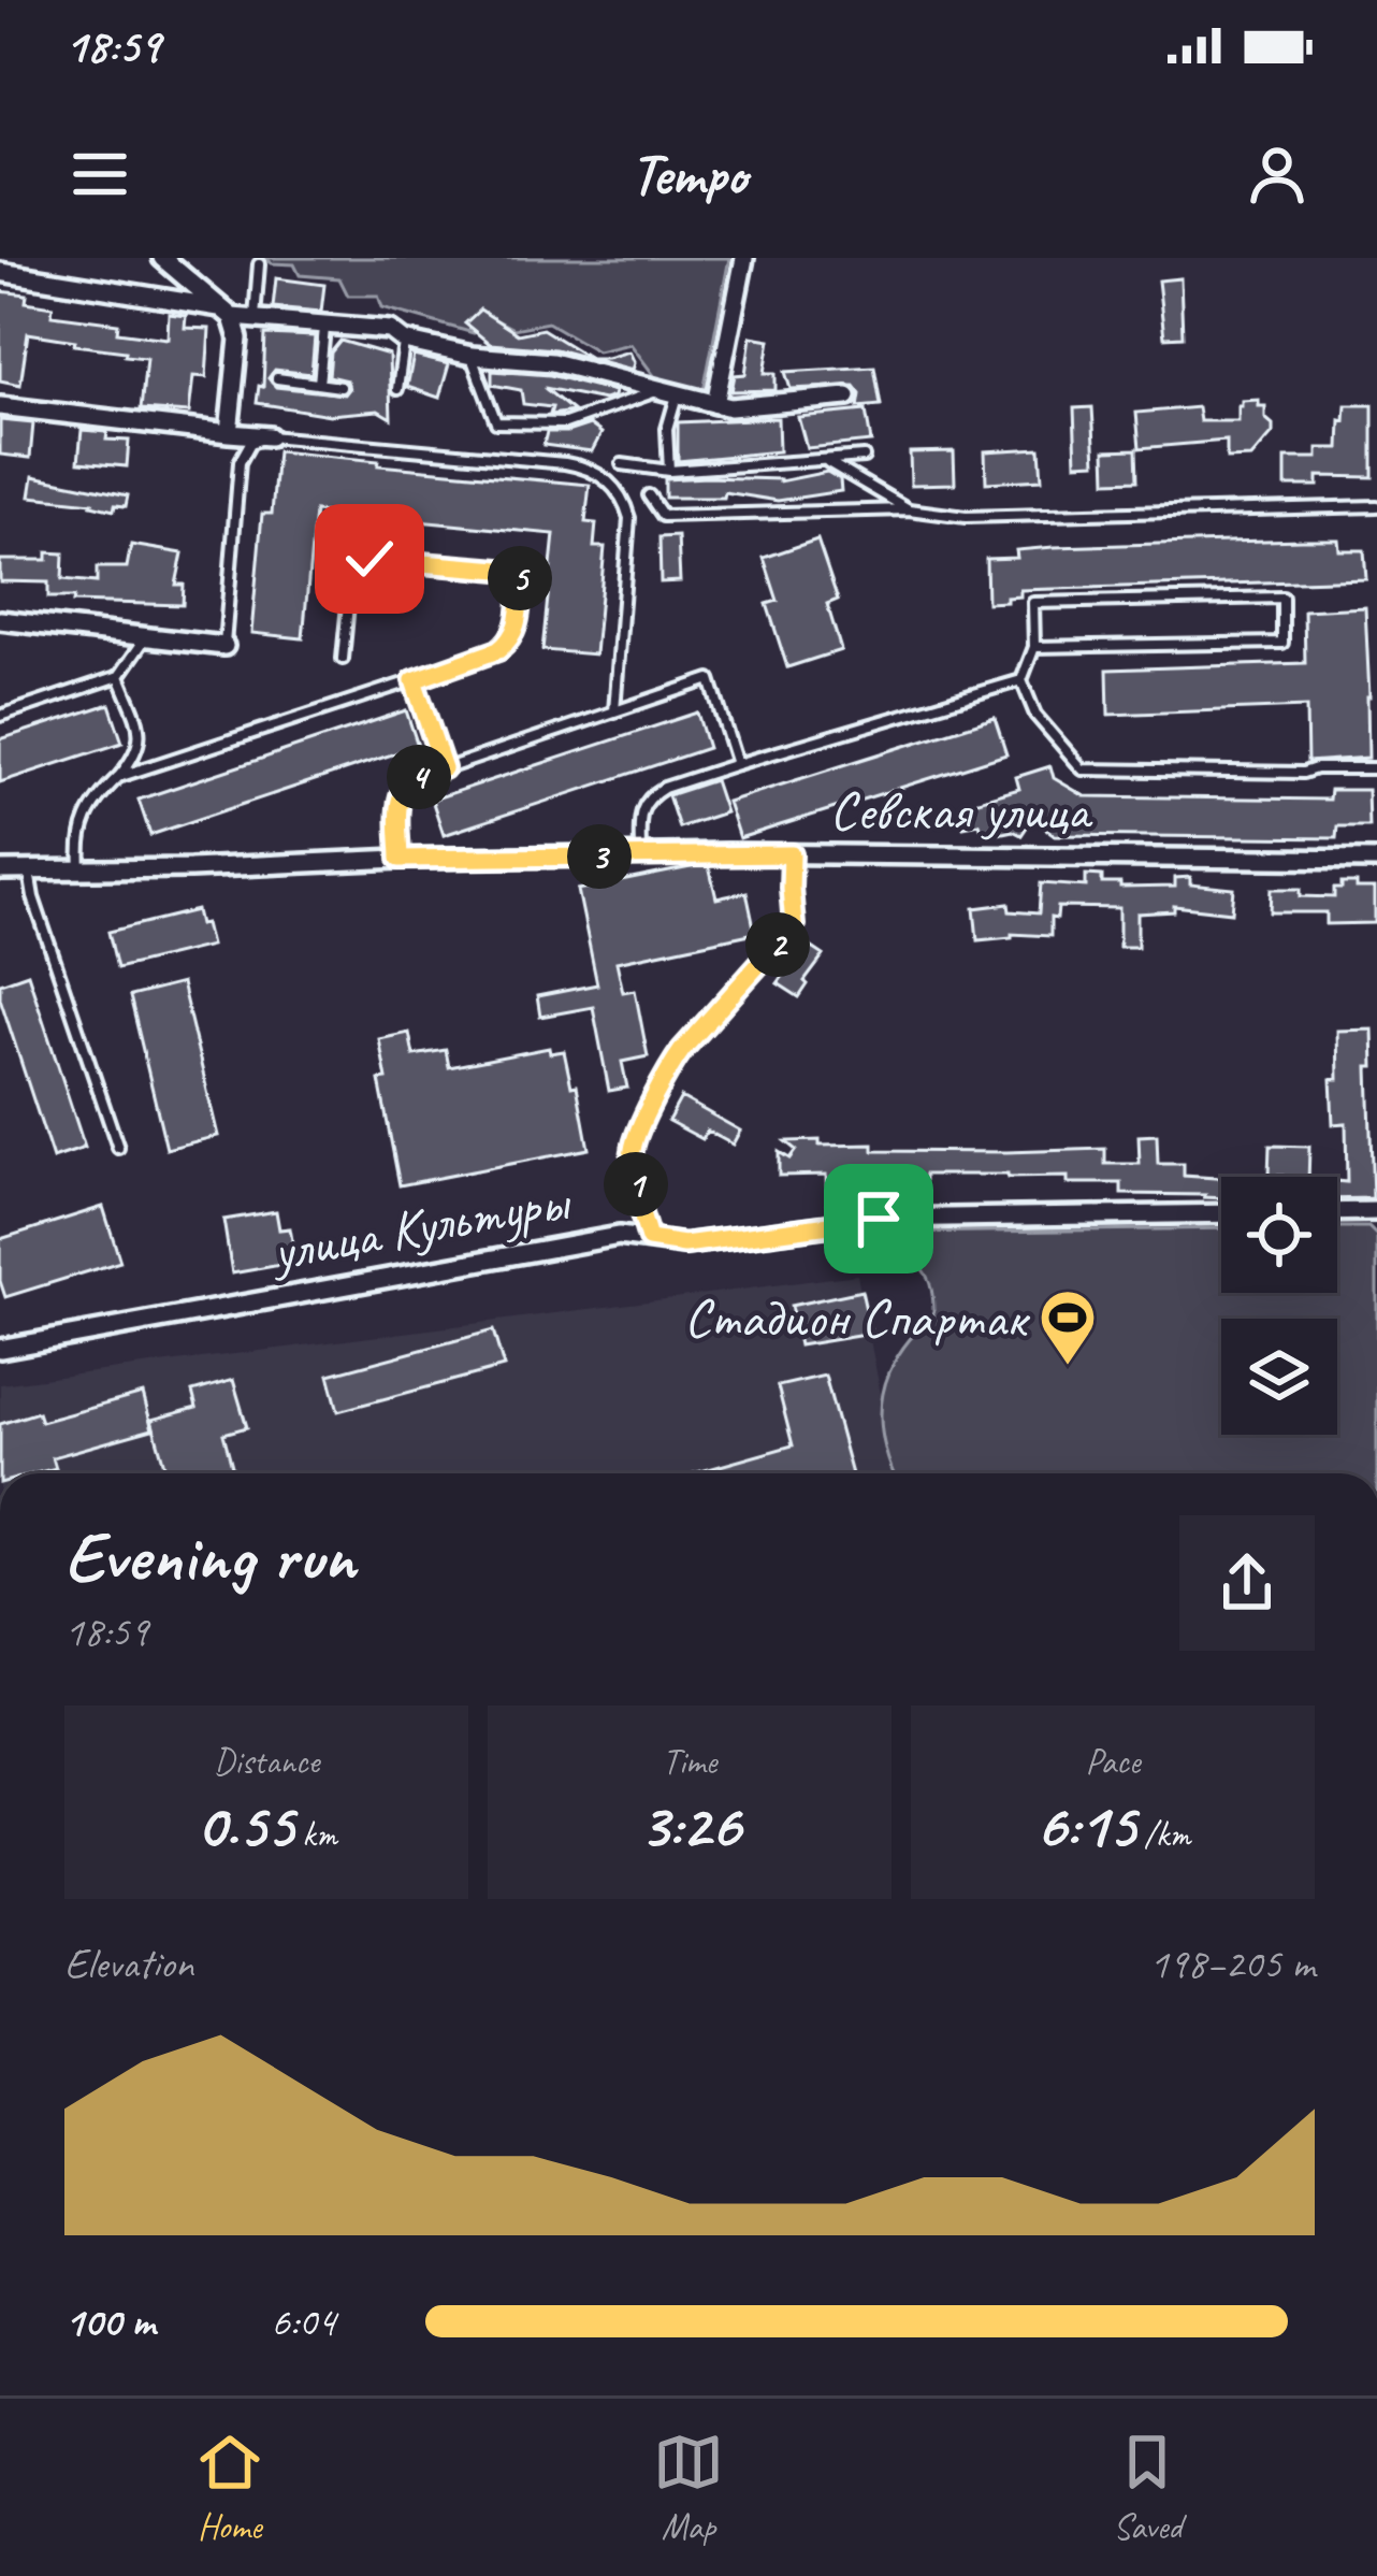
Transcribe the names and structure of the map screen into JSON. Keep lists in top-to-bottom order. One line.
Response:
{"streets":{"street":["Севская улица","улица Культуры"]},"places":{"sports":["Стадион Спартак"]},"page":{"status":"18:59","header":"Tempo","pins":["5","4","3","2","1"],"heading":["Evening run","18:59"],"stats":[["Distance","0.55 km"],["Time","3:26"],["Pace","6:15 /km"]],"chart":["Elevation","198–205 m"],"list":[{"name":"100 m","note":"6:04"}],"tabs":["Home","Map","Saved"]}}
